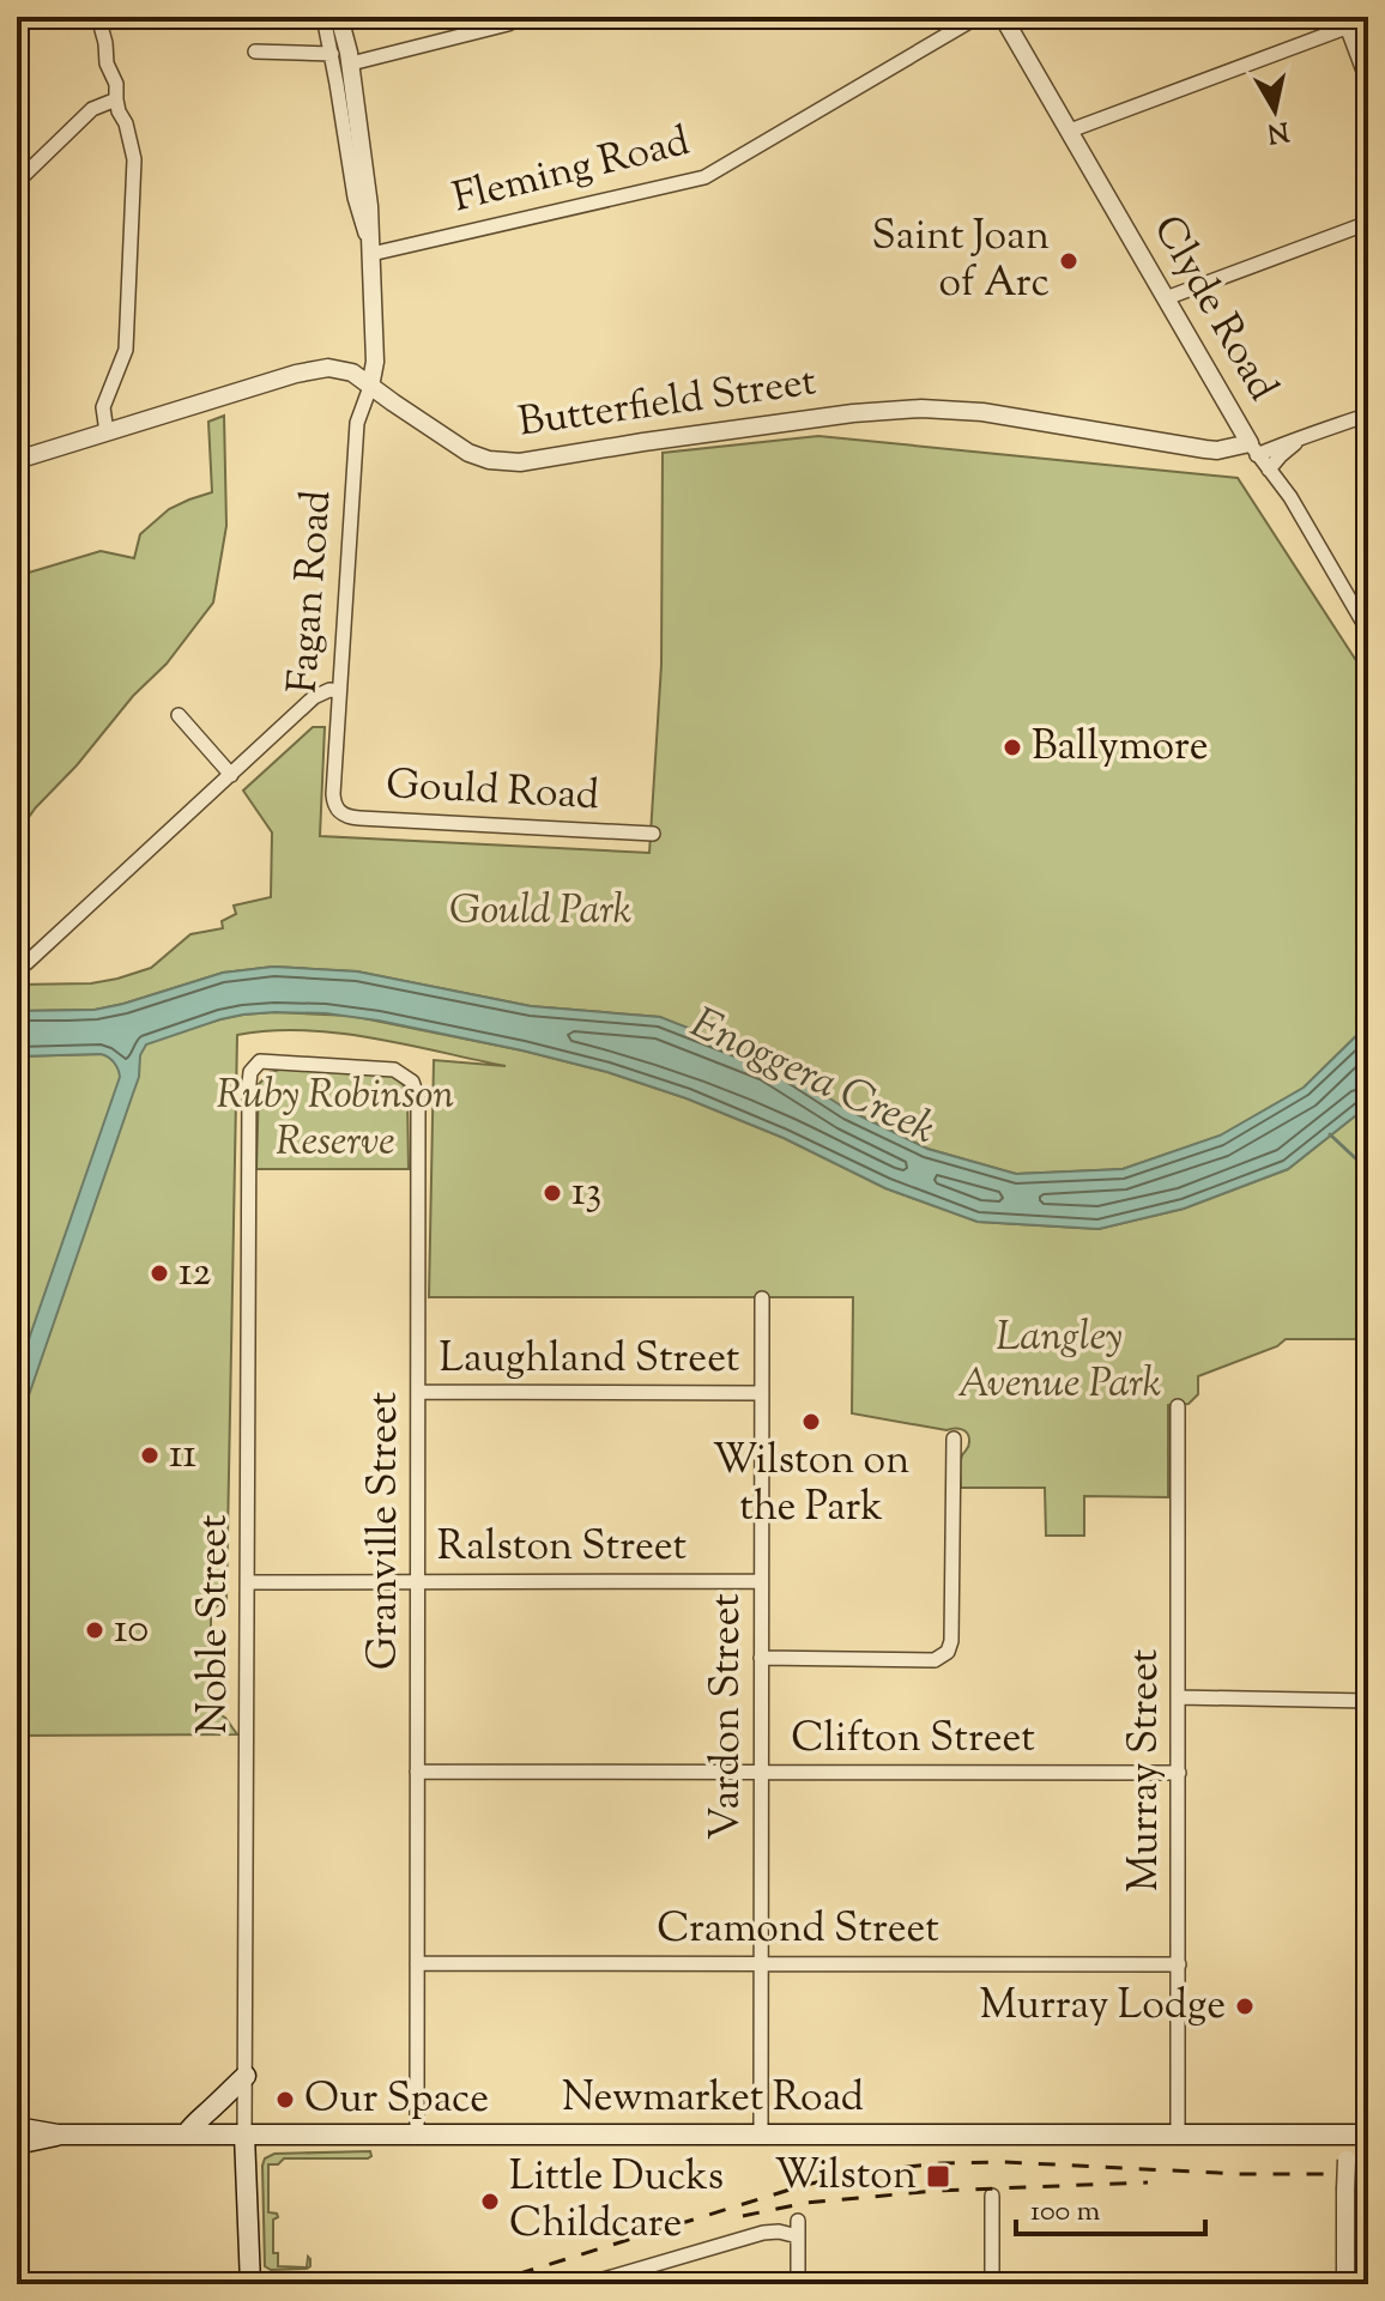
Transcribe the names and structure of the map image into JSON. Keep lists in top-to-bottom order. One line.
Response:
{"streets":{"main road":["Newmarket Road"],"street":["Fleming Road","Clyde Road","Butterfield Street","Fagan Road","Gould Road","Laughland Street","Granville Street","Ralston Street","Noble Street","Vardon Street","Clifton Street","Murray Street","Cramond Street"]},"crossings":[["Clyde Road","Butterfield Street"],["Butterfield Street","Fagan Road"],["Fagan Road","Gould Road"],["Laughland Street","Granville Street"],["Laughland Street","Vardon Street"],["Granville Street","Ralston Street"],["Granville Street","Noble Street"],["Granville Street","Clifton Street"],["Granville Street","Cramond Street"],["Granville Street","Newmarket Road"],["Ralston Street","Noble Street"],["Ralston Street","Vardon Street"],["Noble Street","Newmarket Road"],["Vardon Street","Clifton Street"],["Vardon Street","Cramond Street"],["Vardon Street","Newmarket Road"],["Clifton Street","Murray Street"],["Murray Street","Cramond Street"],["Murray Street","Newmarket Road"]],"water":["Enoggera Creek"],"parks":["Gould Park","Ruby Robinson Reserve","Langley Avenue Park"],"places":{"other":["Saint Joan of Arc","Ballymore","13","12","Wilston on the Park","11","10","Murray Lodge","Our Space","Little Ducks Childcare"],"transit":["Wilston"]},"scale_bar":"100 m","north":"bottom"}
